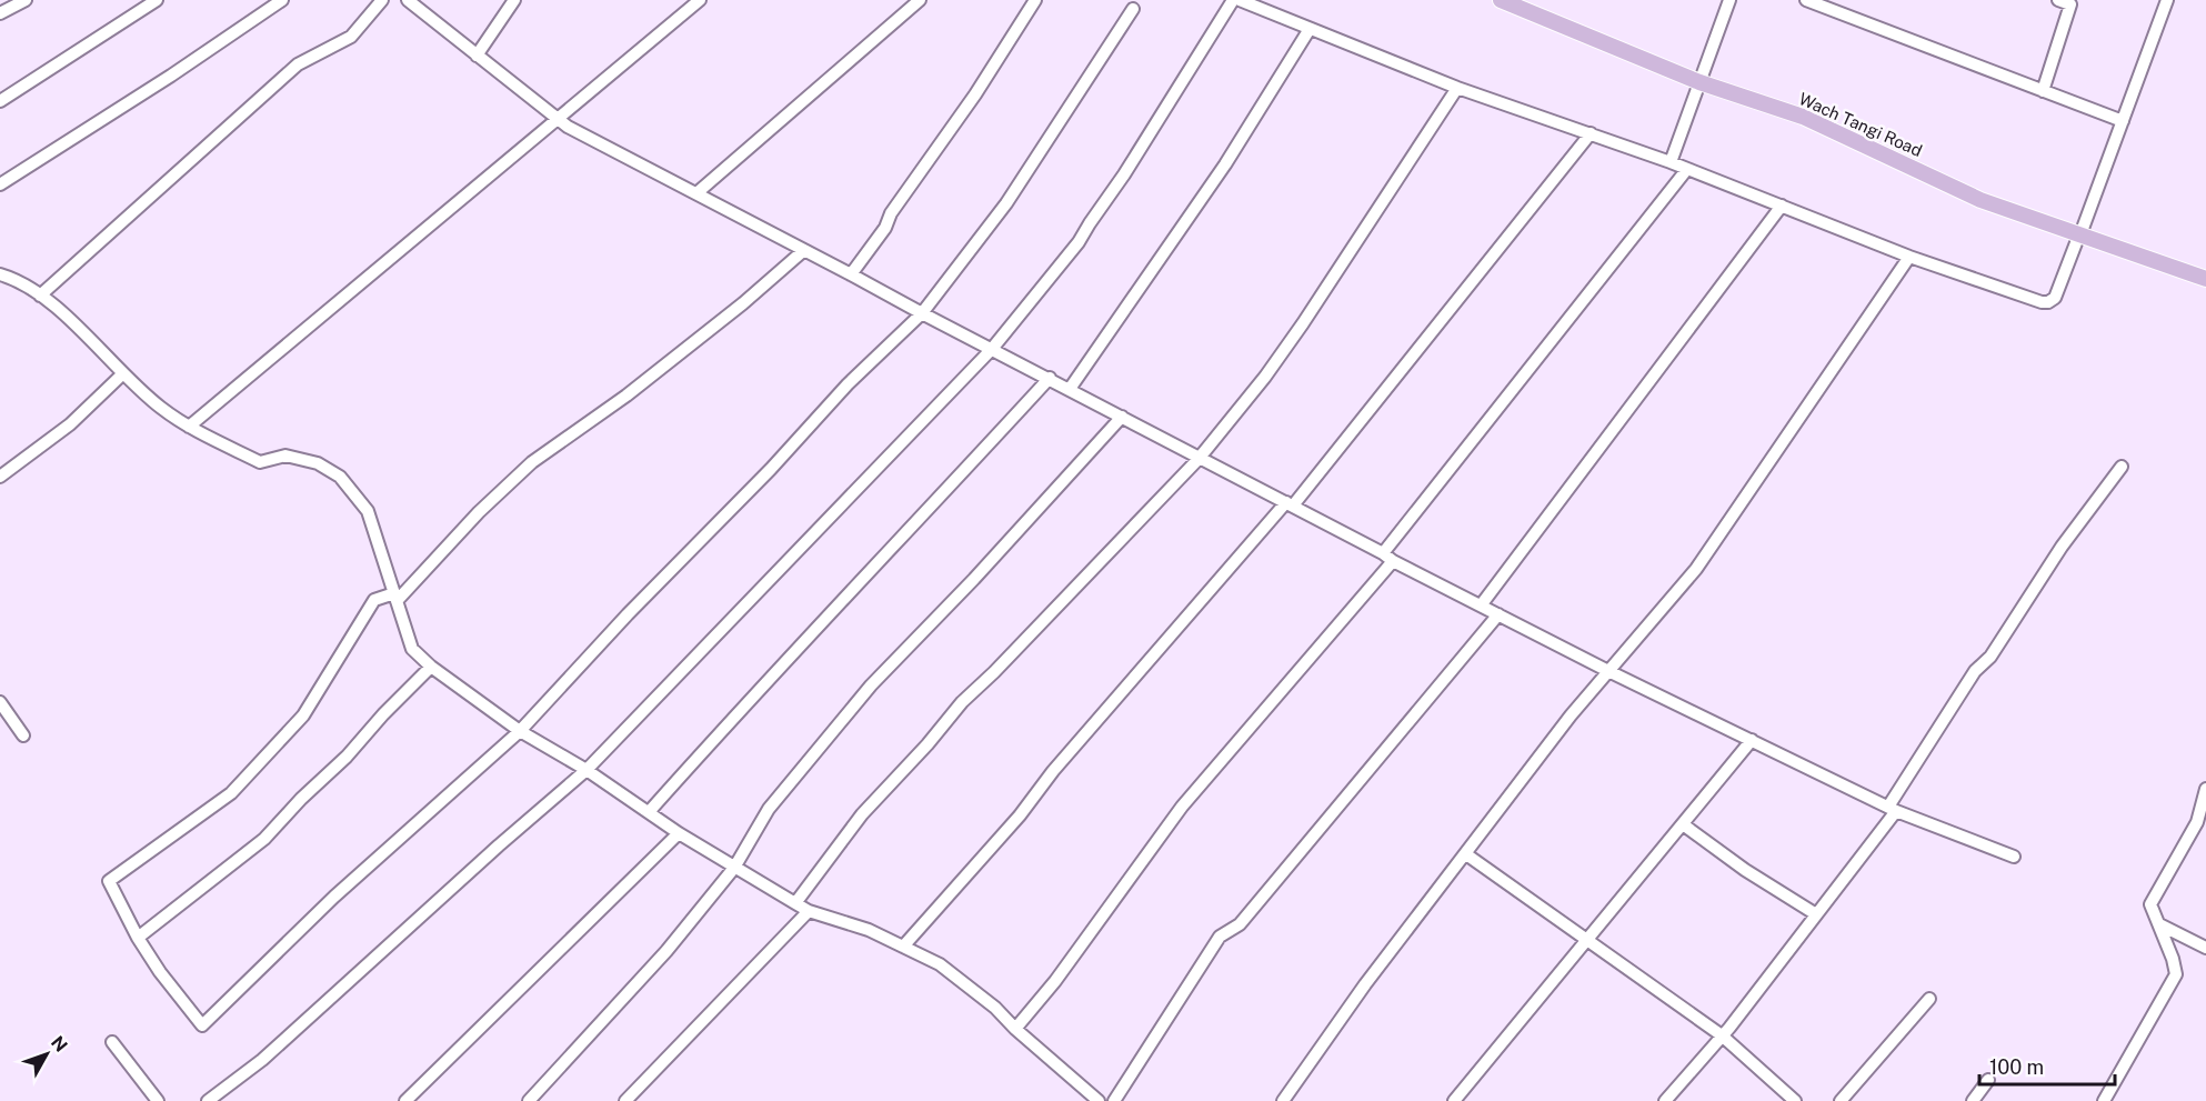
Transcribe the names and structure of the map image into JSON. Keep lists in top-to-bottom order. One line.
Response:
{"streets":{"main road":["Wach Tangi Road"]},"scale_bar":"100 m","north":"top right"}
